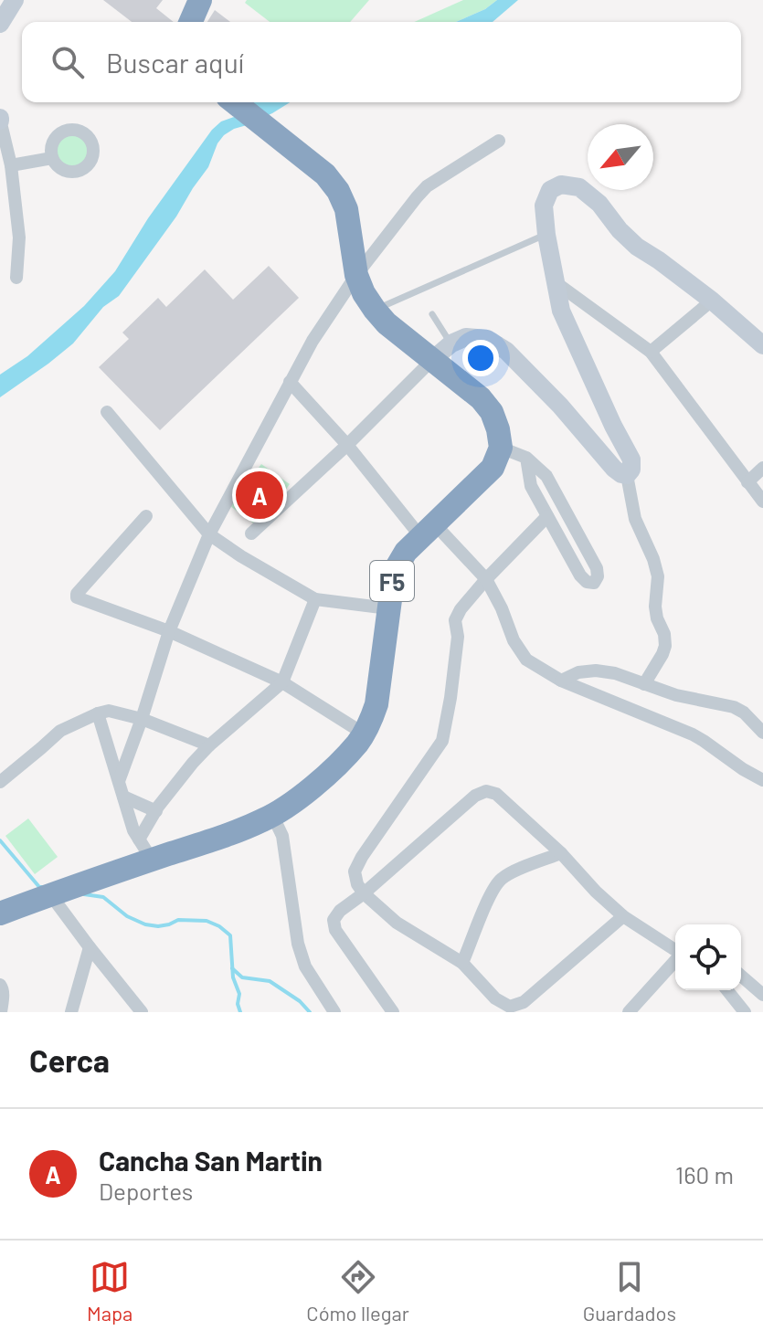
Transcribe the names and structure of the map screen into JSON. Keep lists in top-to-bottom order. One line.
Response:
{"streets":{"highway":["F5"]},"north":"bottom left","page":{"search":"Buscar aquí","pins":"A","heading":"Cerca","list":[{"mark":"A","name":"Cancha San Martin","note":"Deportes","value":"160 m"}],"nav":["Mapa","Cómo llegar","Guardados"]}}
